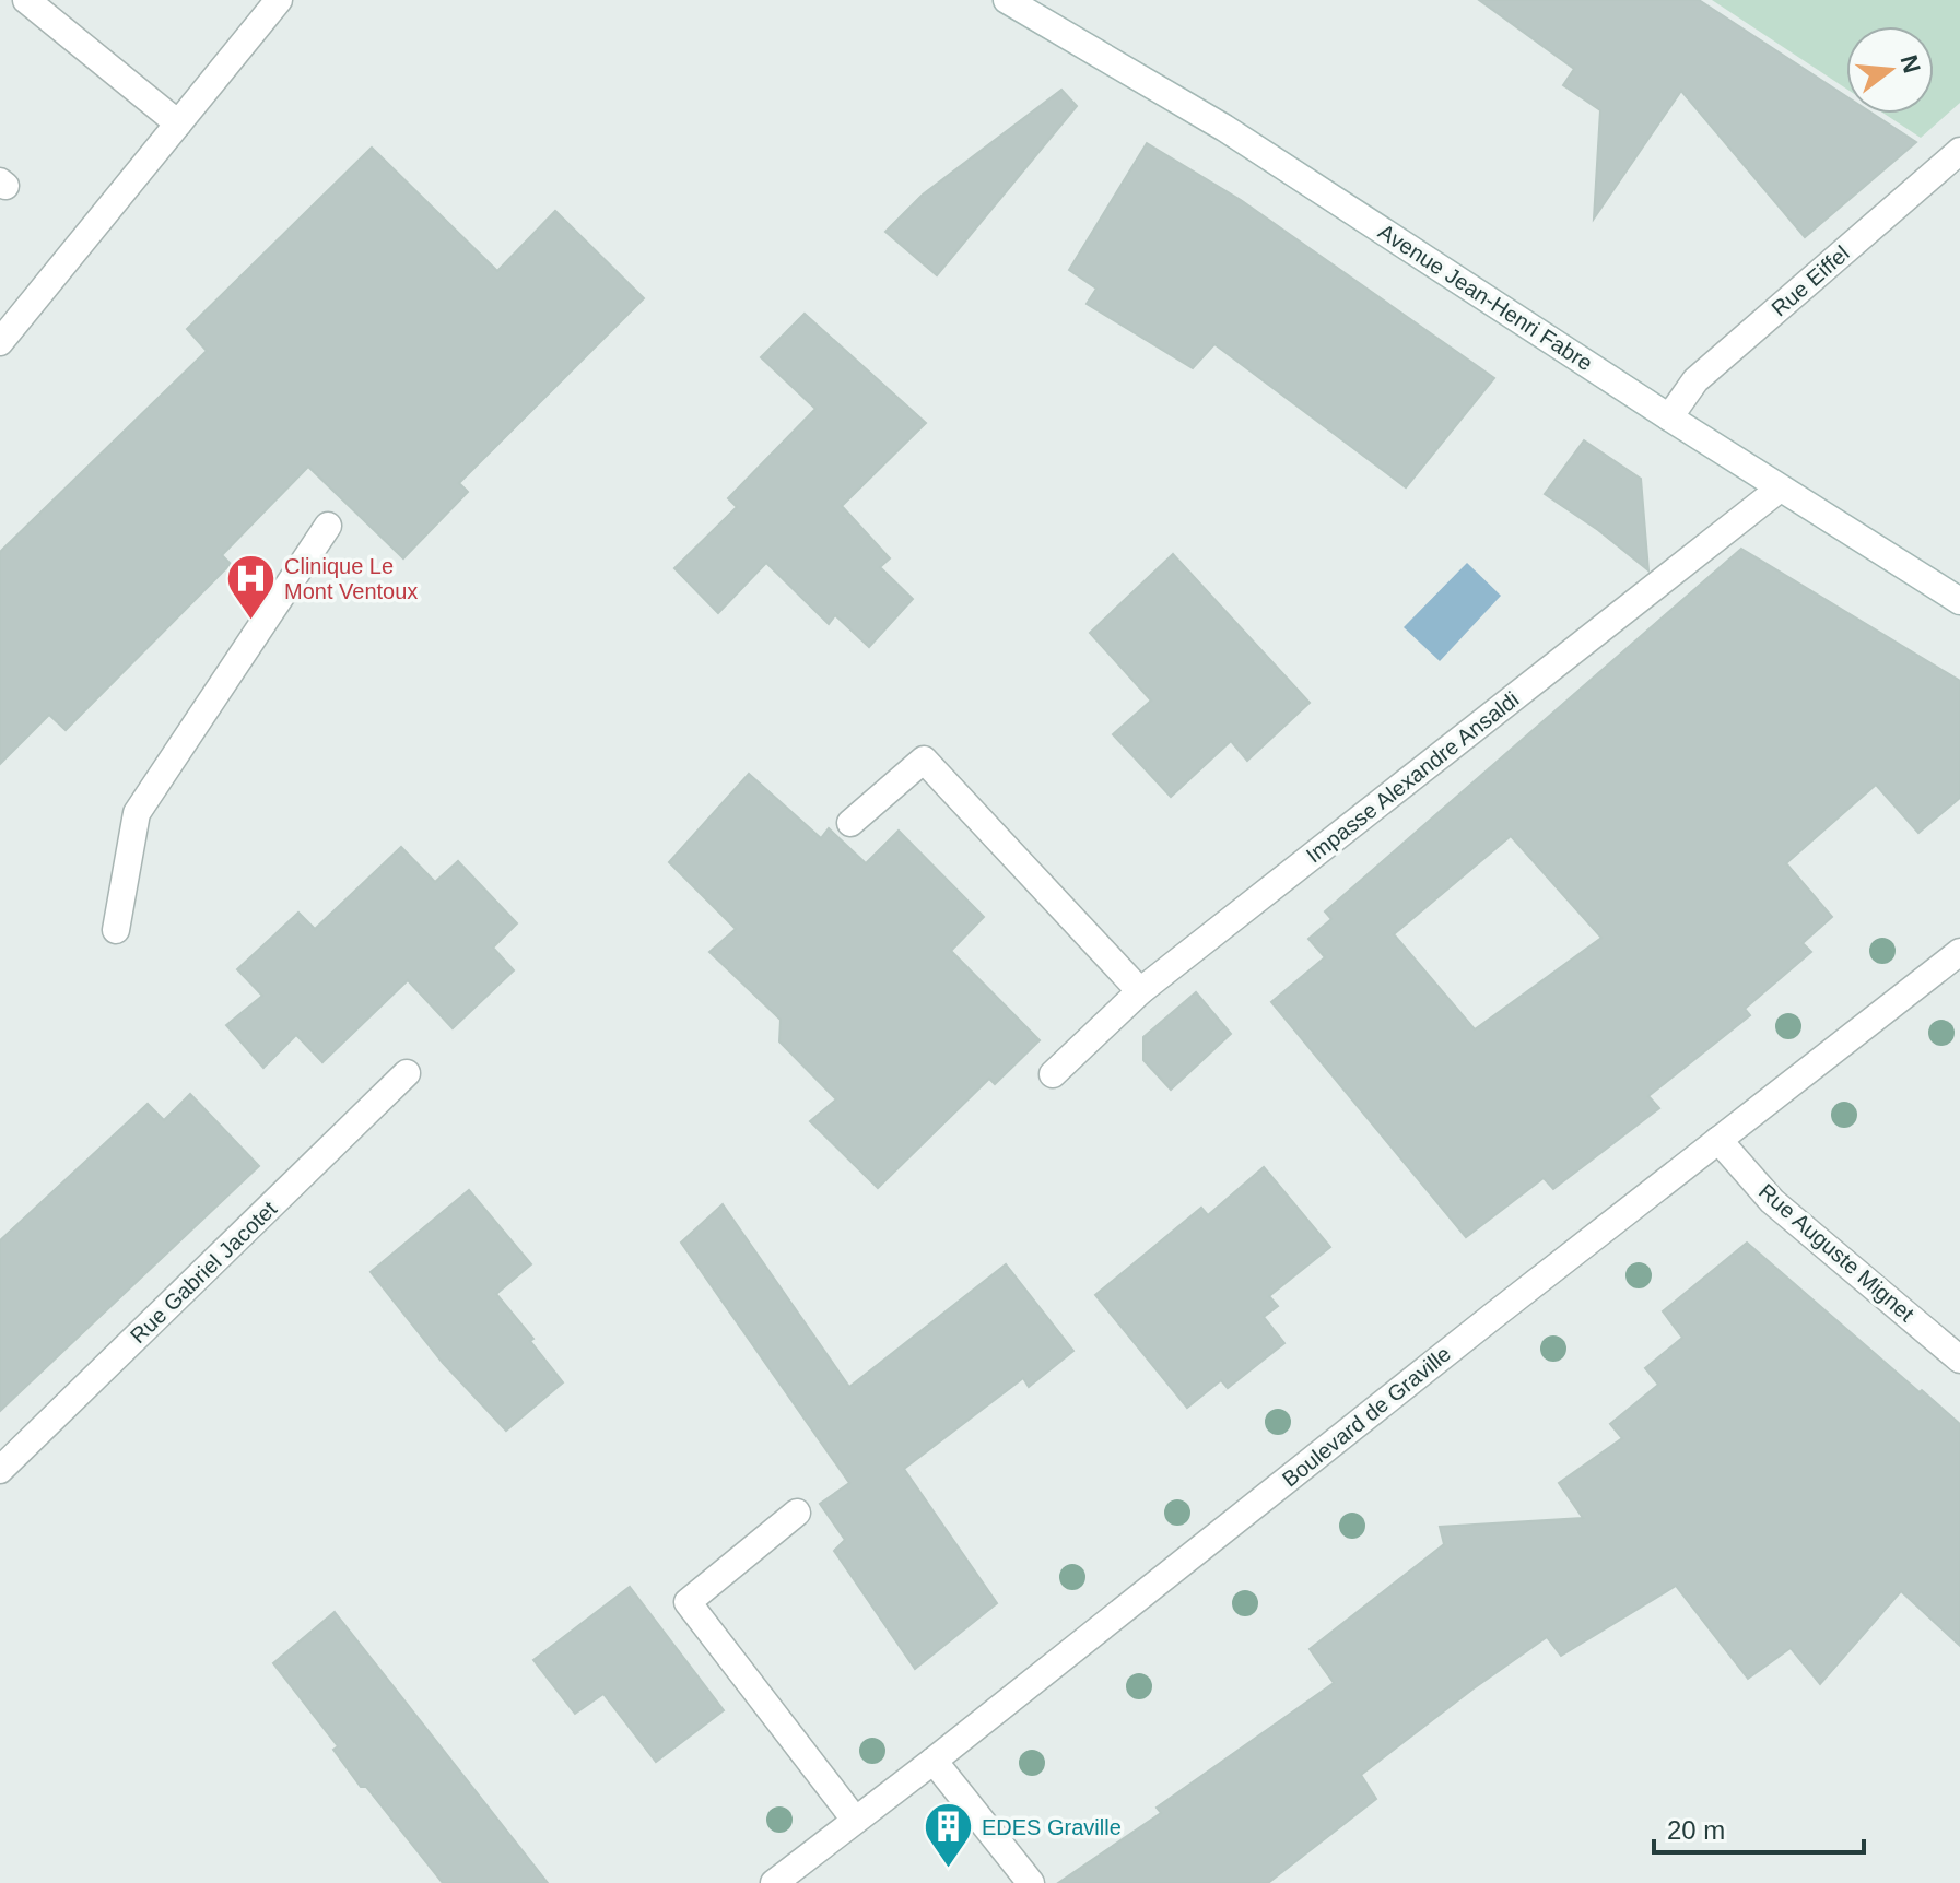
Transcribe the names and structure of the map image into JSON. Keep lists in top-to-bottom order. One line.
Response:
{"streets":{"street":["Rue Eiffel","Avenue Jean-Henri Fabre","Impasse Alexandre Ansaldi","Rue Auguste Mignet","Rue Gabriel Jacotet","Boulevard de Graville"]},"crossings":[["Rue Eiffel","Avenue Jean-Henri Fabre"],["Avenue Jean-Henri Fabre","Impasse Alexandre Ansaldi"],["Rue Auguste Mignet","Boulevard de Graville"]],"places":{"hospital":["Clinique Le Mont Ventoux"],"building":["EDES Graville"]},"scale_bar":"20 m","north":"right"}
